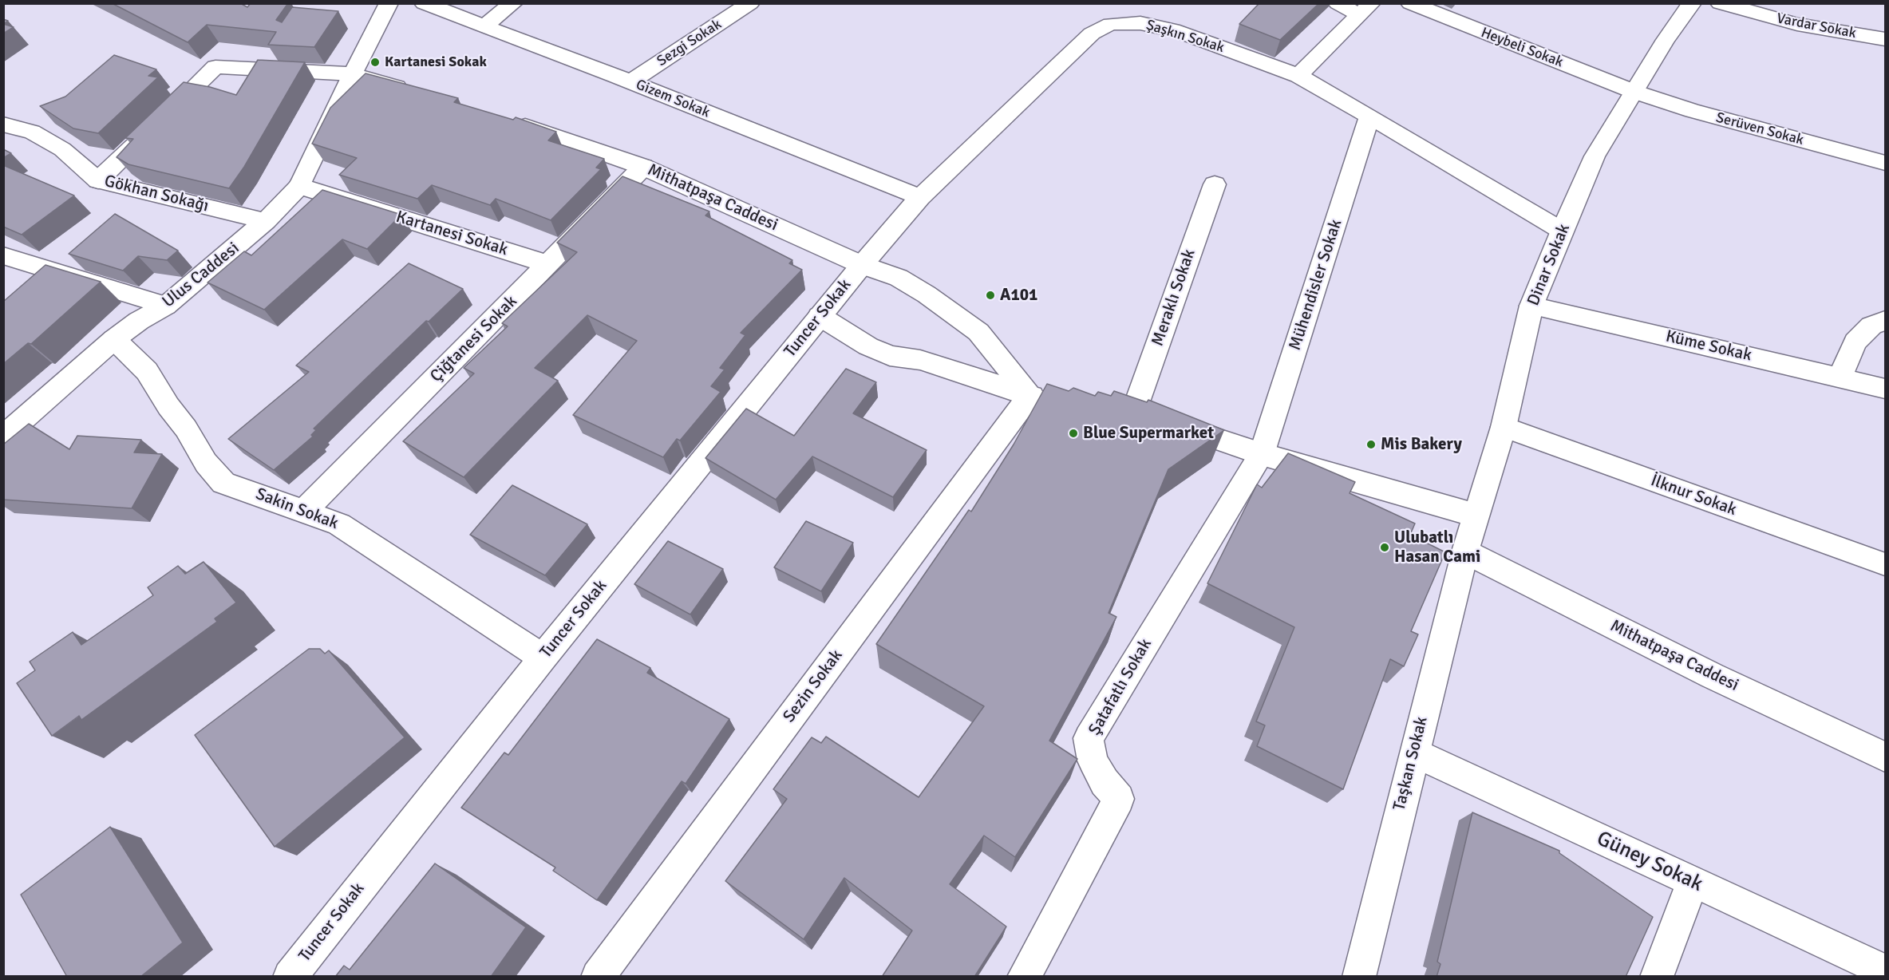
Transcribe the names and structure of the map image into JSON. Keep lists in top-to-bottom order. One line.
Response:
{"streets":{"street":["Vardar Sokak","Şaşkın Sokak","Sezgi Sokak","Heybeli Sokak","Gizem Sokak","Serüven Sokak","Gökhan Sokağı","Mithatpaşa Caddesi","Kartanesi Sokak","Dinar Sokak","Ulus Caddesi","Mühendisler Sokak","Meraklı Sokak","Tuncer Sokak","Çiğtanesi Sokak","Küme Sokak","İlknur Sokak","Sakin Sokak","Sezin Sokak","Şatafatlı Sokak","Taşkan Sokak","Güney Sokak"]},"crossings":[["Şaşkın Sokak","Gizem Sokak"],["Şaşkın Sokak","Mithatpaşa Caddesi"],["Şaşkın Sokak","Dinar Sokak"],["Şaşkın Sokak","Mühendisler Sokak"],["Şaşkın Sokak","Tuncer Sokak"],["Sezgi Sokak","Gizem Sokak"],["Heybeli Sokak","Serüven Sokak"],["Heybeli Sokak","Dinar Sokak"],["Serüven Sokak","Dinar Sokak"],["Gökhan Sokağı","Ulus Caddesi"],["Mithatpaşa Caddesi","Dinar Sokak"],["Mithatpaşa Caddesi","Tuncer Sokak"],["Mithatpaşa Caddesi","Çiğtanesi Sokak"],["Mithatpaşa Caddesi","Sezin Sokak"],["Mithatpaşa Caddesi","Taşkan Sokak"],["Kartanesi Sokak","Ulus Caddesi"],["Kartanesi Sokak","Çiğtanesi Sokak"],["Dinar Sokak","Küme Sokak"],["Dinar Sokak","İlknur Sokak"],["Dinar Sokak","Taşkan Sokak"],["Ulus Caddesi","Sakin Sokak"],["Mühendisler Sokak","Şatafatlı Sokak"],["Tuncer Sokak","Sakin Sokak"],["Çiğtanesi Sokak","Sakin Sokak"],["Taşkan Sokak","Güney Sokak"]],"places":["Kartanesi̇ Sokak","A101","Blue Supermarket","Mis Bakery","Ulubatlı Hasan Cami"]}
